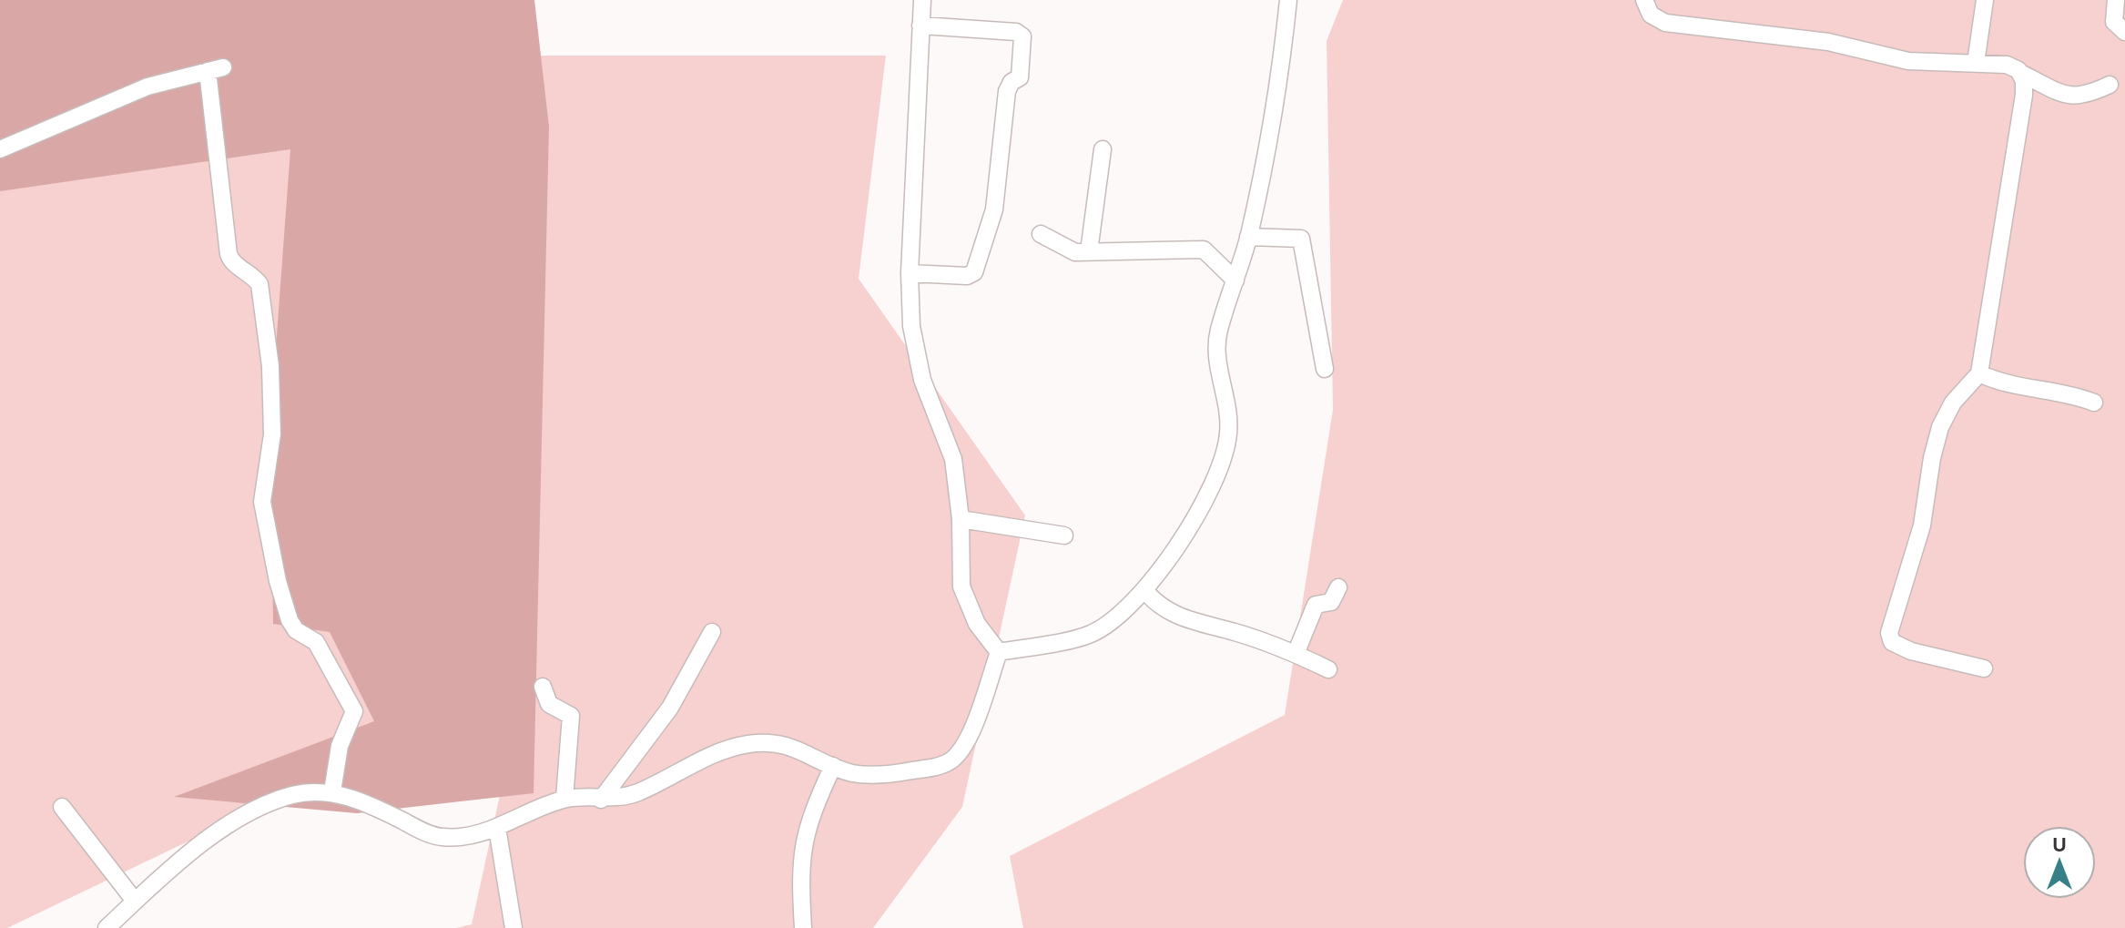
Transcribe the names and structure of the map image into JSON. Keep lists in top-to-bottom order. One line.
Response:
{"north":"top"}
